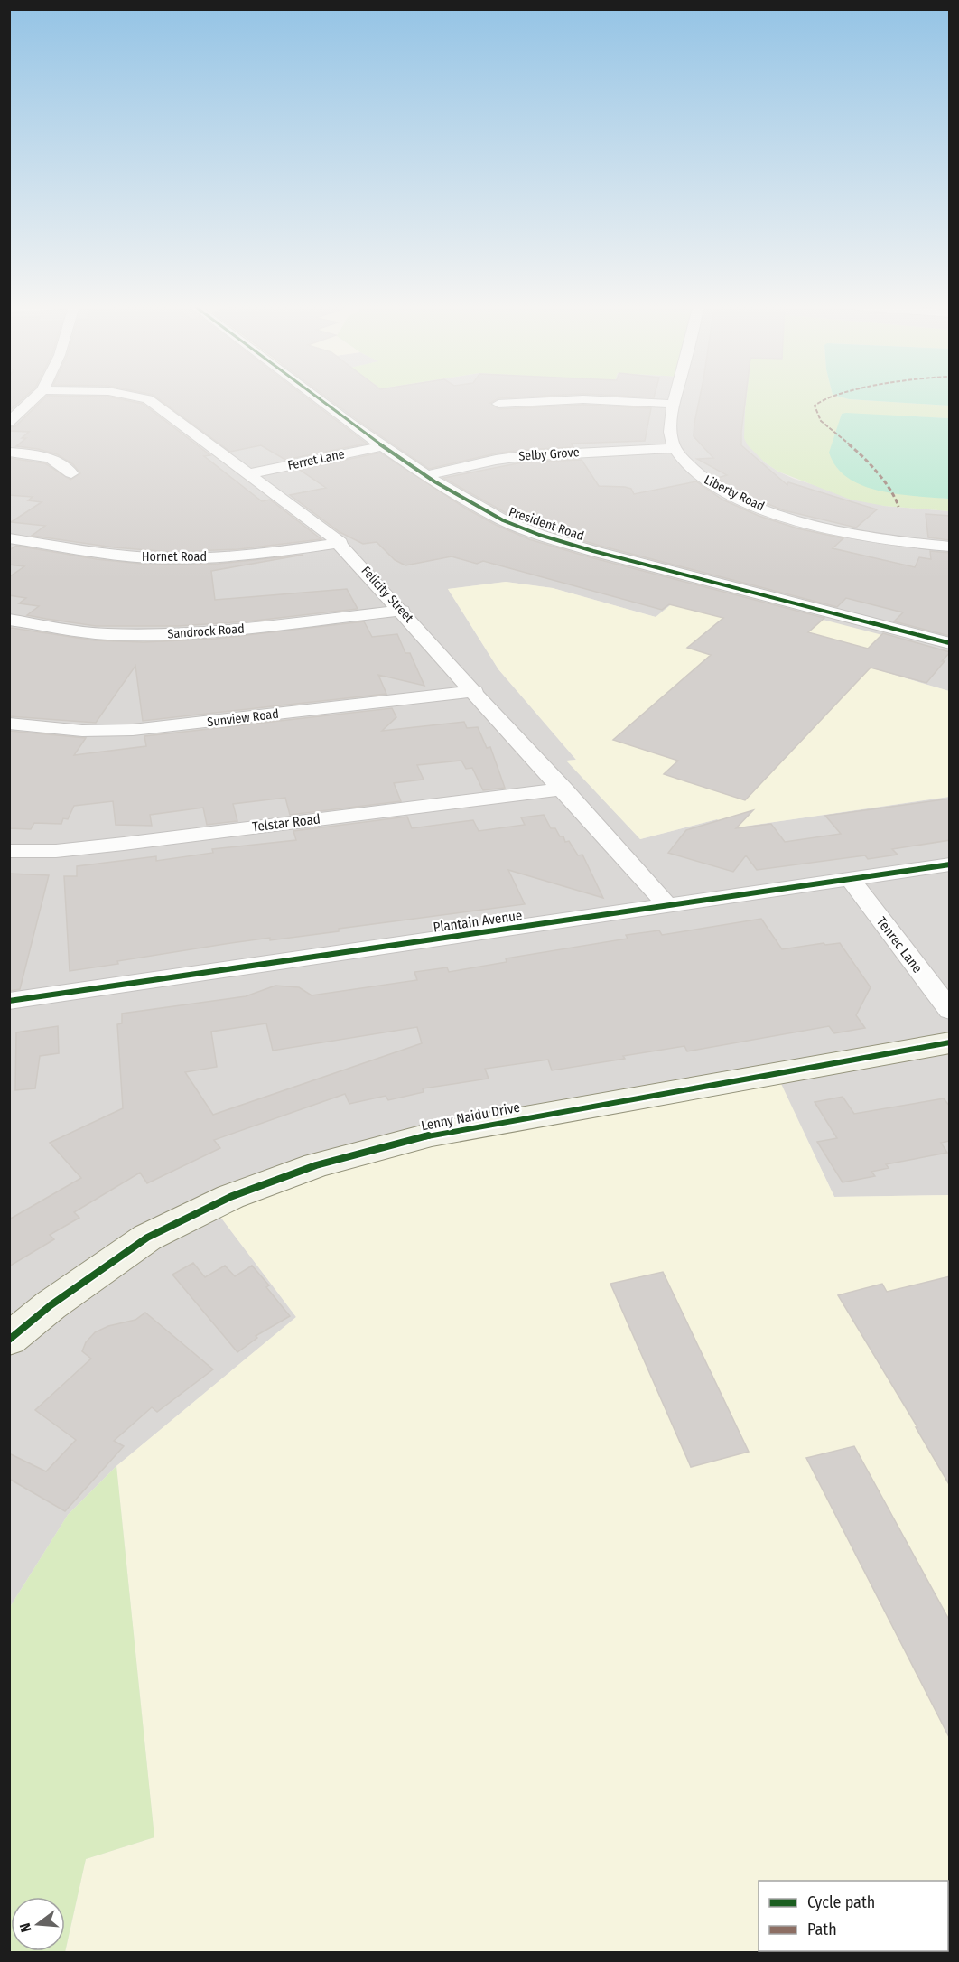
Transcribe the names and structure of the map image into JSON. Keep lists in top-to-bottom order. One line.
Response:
{"streets":{"street":["Selby Grove","Ferret Lane","Liberty Road","President Road","Hornet Road","Felicity Street","Sandrock Road","Sunview Road","Telstar Road","Plantain Avenue","Tenrec Lane","Lenny Naidu Drive"]},"crossings":[["Selby Grove","Liberty Road"],["Selby Grove","President Road"],["Ferret Lane","President Road"],["Ferret Lane","Felicity Street"],["Hornet Road","Felicity Street"],["Felicity Street","Sandrock Road"],["Felicity Street","Sunview Road"],["Felicity Street","Telstar Road"],["Felicity Street","Plantain Avenue"],["Plantain Avenue","Tenrec Lane"]],"legend":["Cycle path","Path"],"north":"left"}
